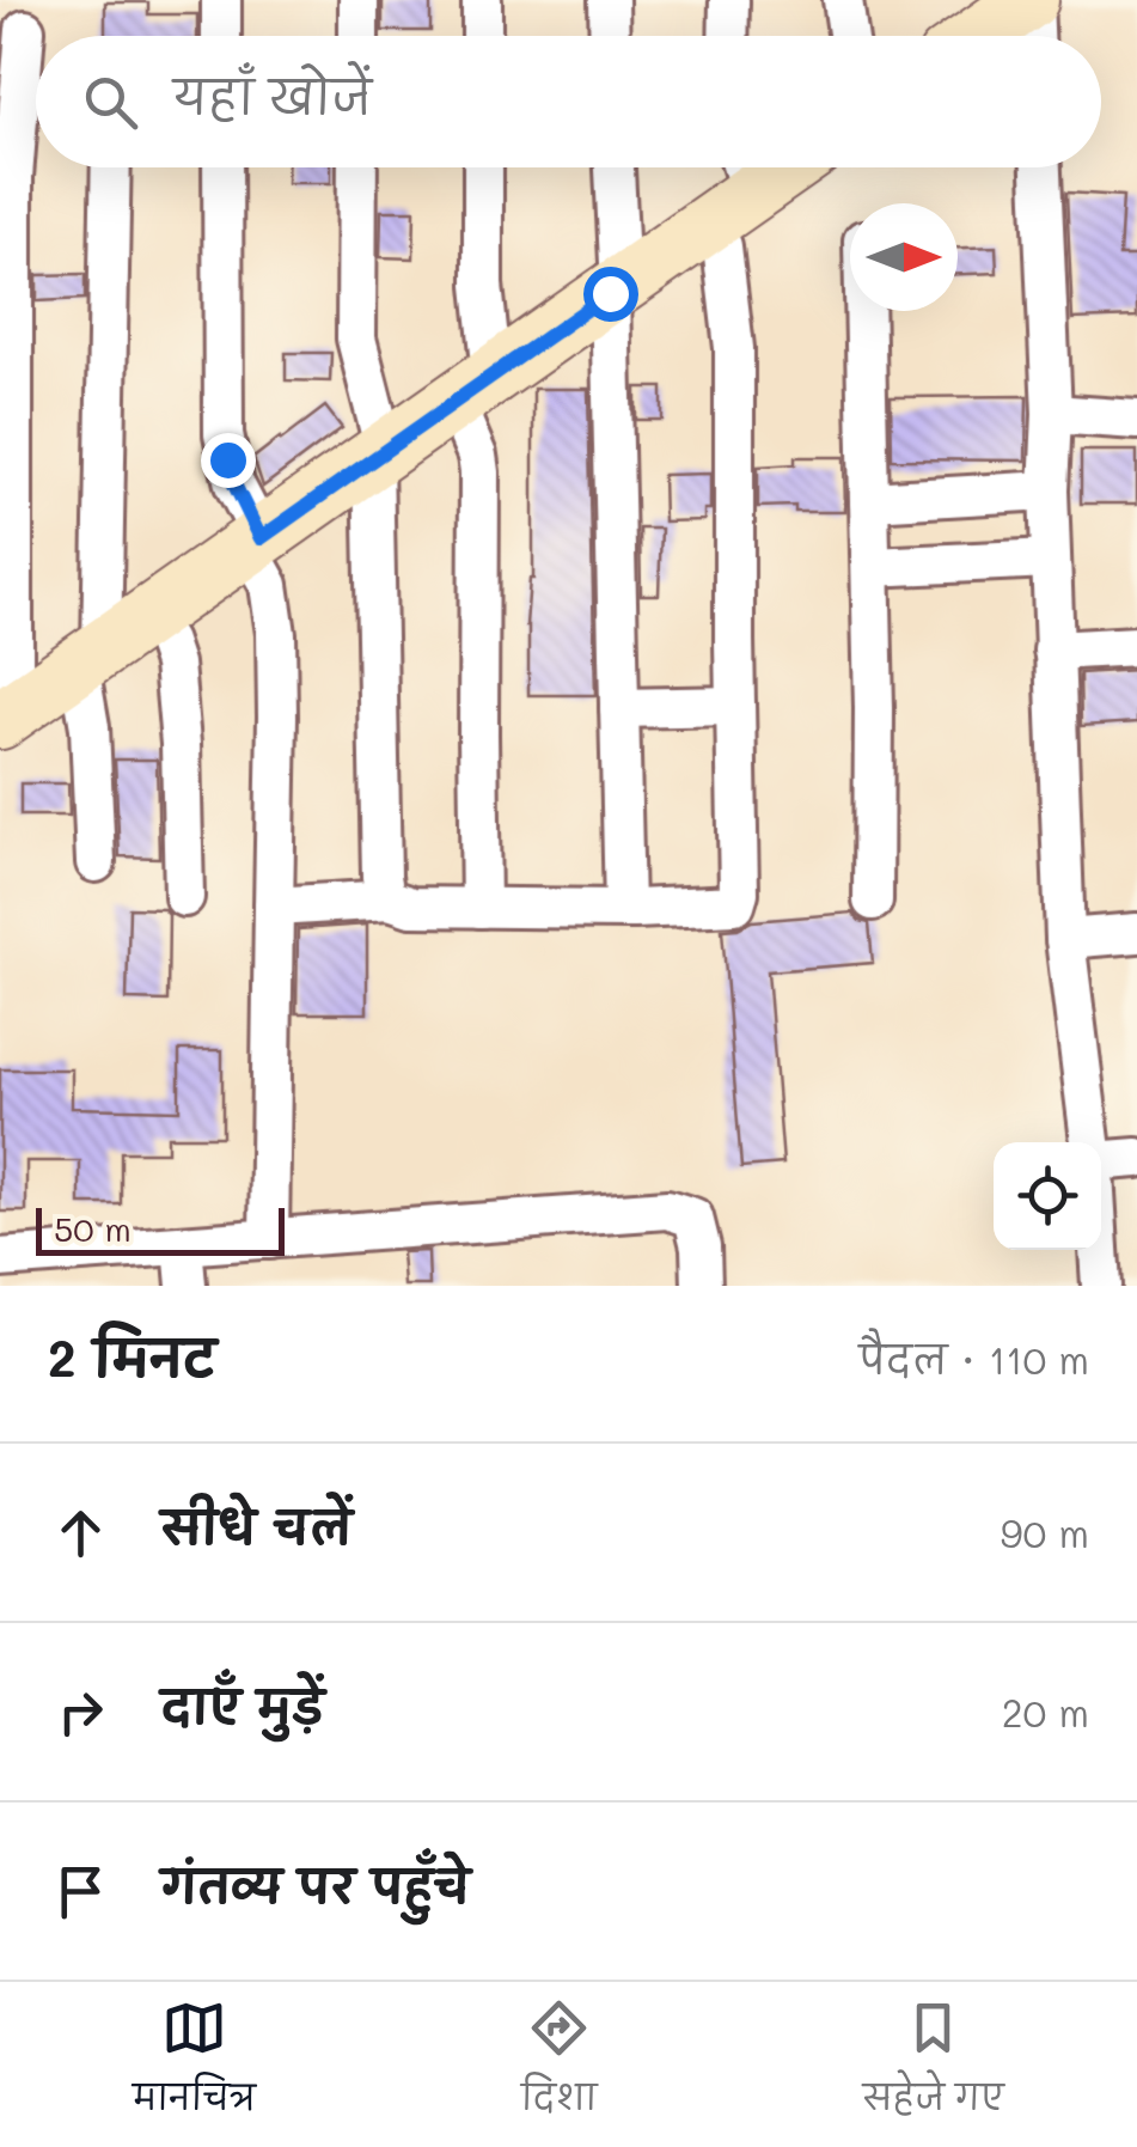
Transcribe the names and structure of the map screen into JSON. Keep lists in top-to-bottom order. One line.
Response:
{"scale_bar":"50 m","north":"right","page":{"search":"यहाँ खोजें","scale":"50 m","heading":["2 मिनट","पैदल · 110 m"],"list":[["सीधे चलें","90 m"],["दाएँ मुड़ें","20 m"],"गंतव्य पर पहुँचे"],"nav":["मानचित्र","दिशा","सहेजे गए"]}}
